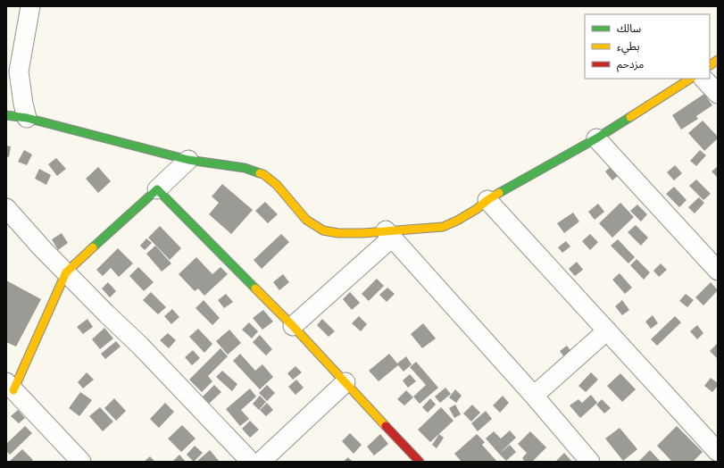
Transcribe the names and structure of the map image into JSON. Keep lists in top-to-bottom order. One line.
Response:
{"legend":["سالك","بطيء","مزدحم"]}
